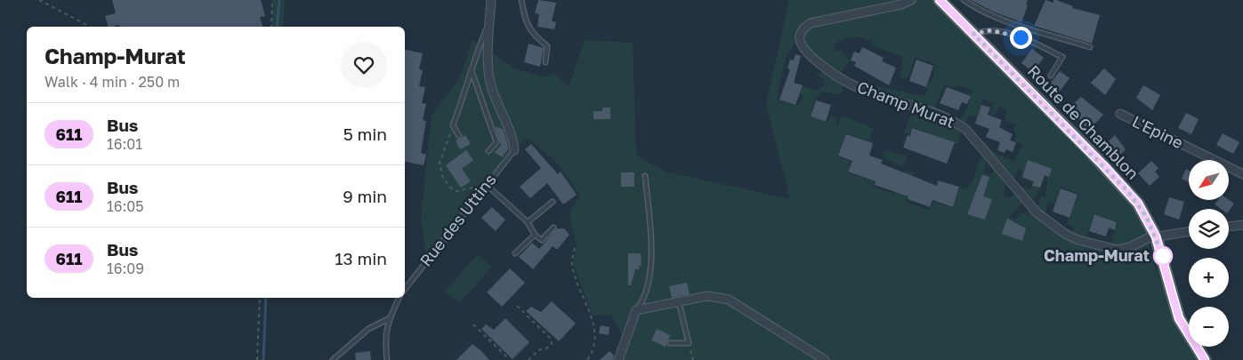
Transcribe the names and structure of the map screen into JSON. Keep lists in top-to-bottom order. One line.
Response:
{"streets":{"street":["Champ Murat","Route de Chamblon","L'Epine"],"lane":["Rue des Uttins"]},"crossings":[["Champ Murat","Route de Chamblon"]],"places":["Champ-Murat"],"lines":["bus line 611"],"north":"bottom left","page":{"heading":["Champ-Murat","Walk · 4 min · 250 m"],"list":[{"mark":"611","name":"Bus","note":"16:01","value":"5 min"},{"mark":"611","name":"Bus","note":"16:05","value":"9 min"},{"mark":"611","name":"Bus","note":"16:09","value":"13 min"}],"map_buttons":["+","−"]}}
